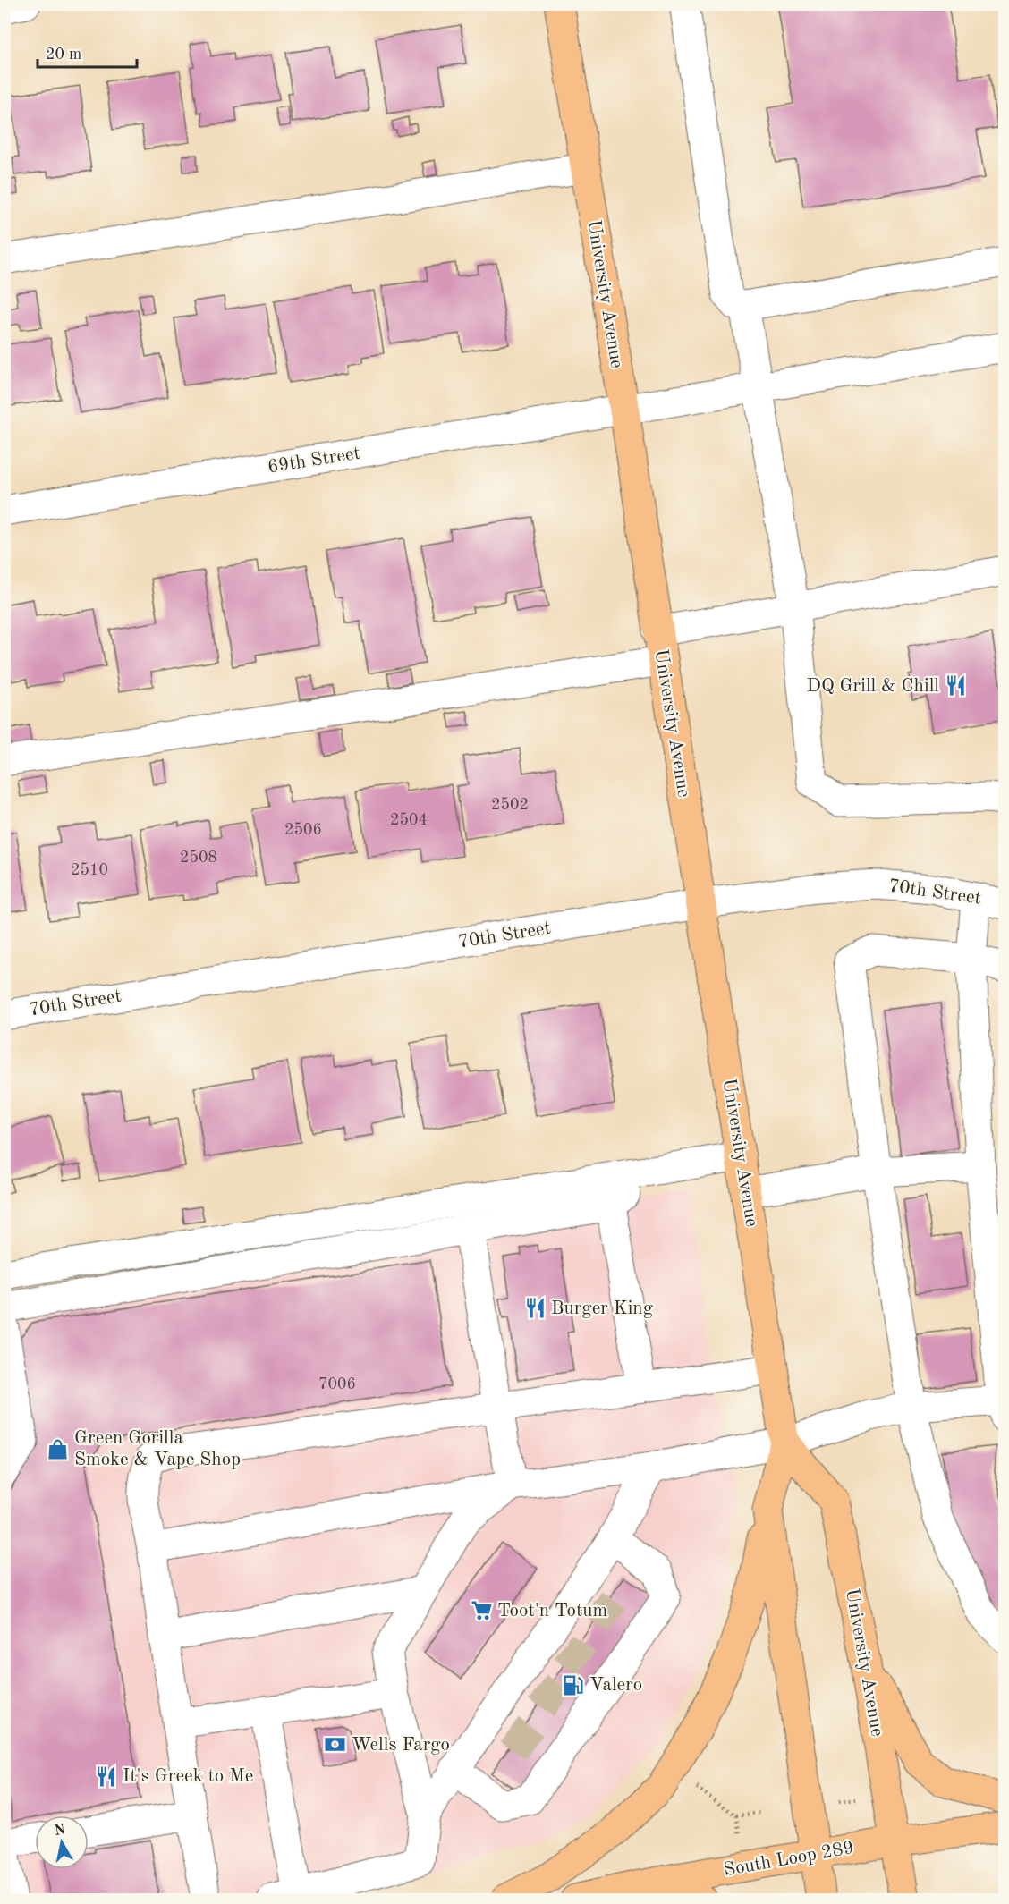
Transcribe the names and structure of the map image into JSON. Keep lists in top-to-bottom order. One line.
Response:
{"streets":{"main road":["University Avenue","South Loop 289"],"street":["69th Street","70th Street"]},"crossings":[["University Avenue","69th Street"],["University Avenue","70th Street"],["University Avenue","South Loop 289"]],"places":{"restaurant":["DQ Grill & Chill","Burger King","It's Greek to Me"],"shop":["Green Gorilla Smoke & Vape Shop"],"supermarket":["Toot'n Totum"],"fuel station":["Valero"],"bank":["Wells Fargo"]},"house_numbers":["2502","2504","2506","2508","2510","7006"],"scale_bar":"20 m","north":"top"}
